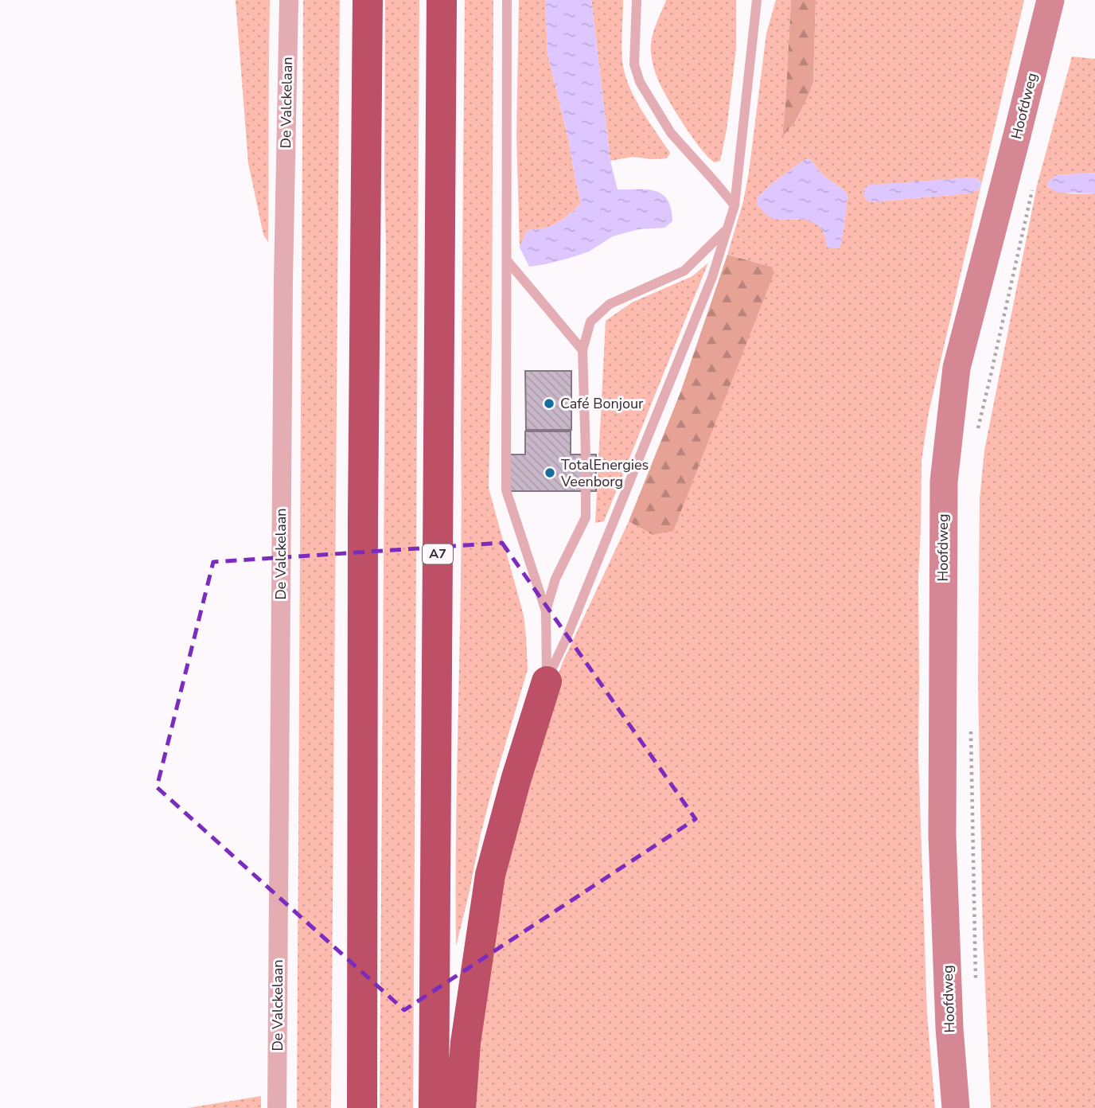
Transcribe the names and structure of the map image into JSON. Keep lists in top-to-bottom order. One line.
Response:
{"streets":{"highway":["A7"],"main road":["Hoofdweg"],"street":["De Valckelaan"]},"places":["Café Bonjour","TotalEnergies Veenborg"]}
